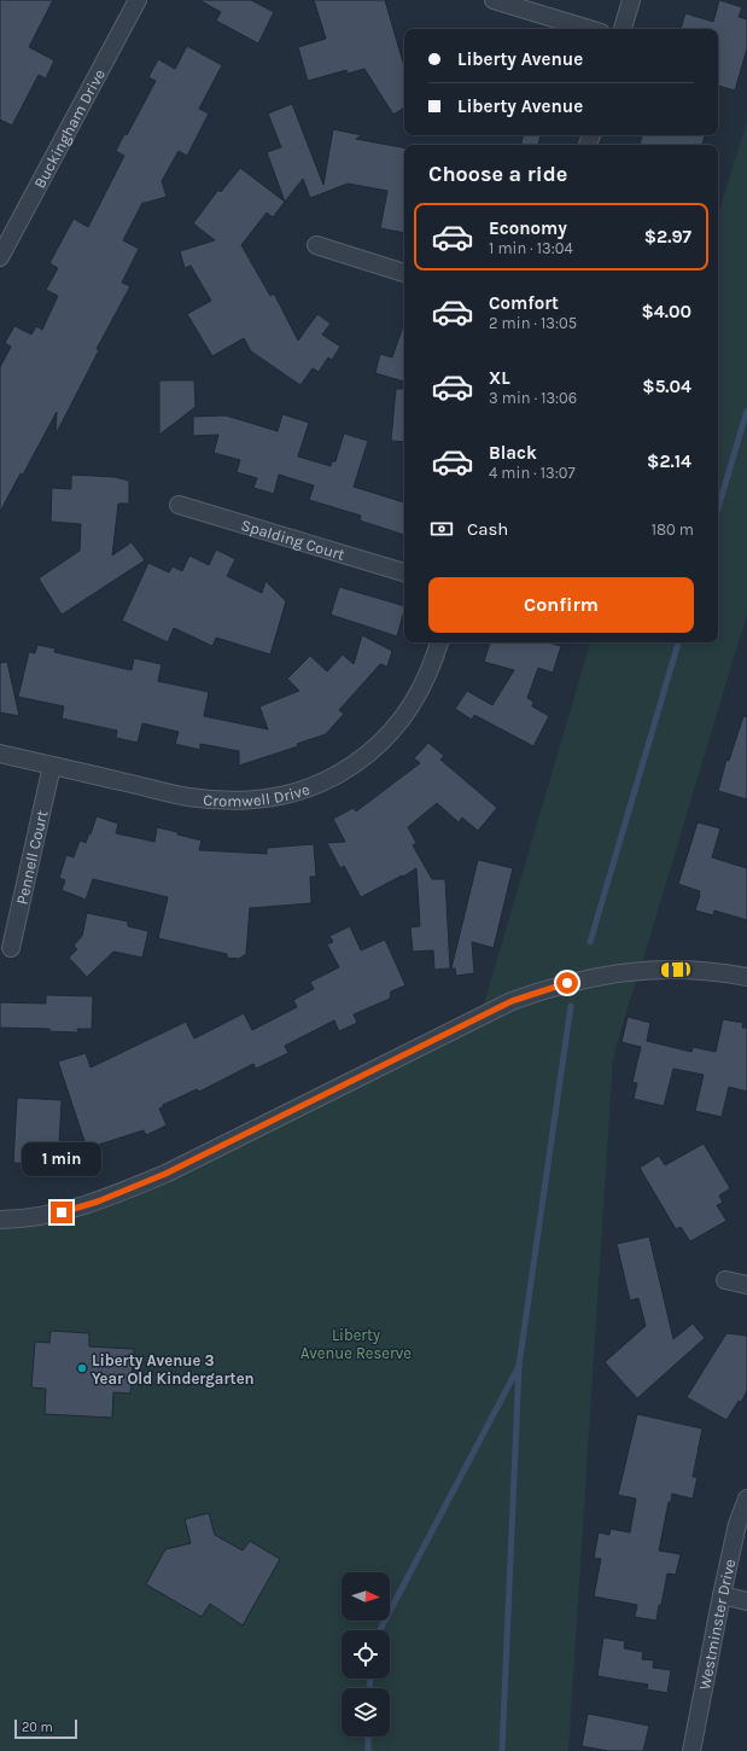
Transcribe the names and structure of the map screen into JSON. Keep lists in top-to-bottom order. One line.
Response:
{"streets":{"street":["Buckingham Drive","Spalding Court","Cromwell Drive","Pennell Court","Westminster Drive"]},"crossings":[["Cromwell Drive","Pennell Court"]],"parks":["Liberty Avenue Reserve"],"places":["Liberty Avenue 3 Year Old Kindergarten"],"scale_bar":"20 m","north":"right","page":{"banner":["Liberty Avenue","Liberty Avenue"],"heading":"Choose a ride","list":[{"name":"Economy","note":"1 min · 13:04","value":"$2.97"},{"name":"Comfort","note":"2 min · 13:05","value":"$4.00"},{"name":"XL","note":"3 min · 13:06","value":"$5.04"},{"name":"Black","note":"4 min · 13:07","value":"$2.14"}],"pay":["Cash","180 m"],"buttons":"Confirm","bubble":"1 min","scale":"20 m"}}
